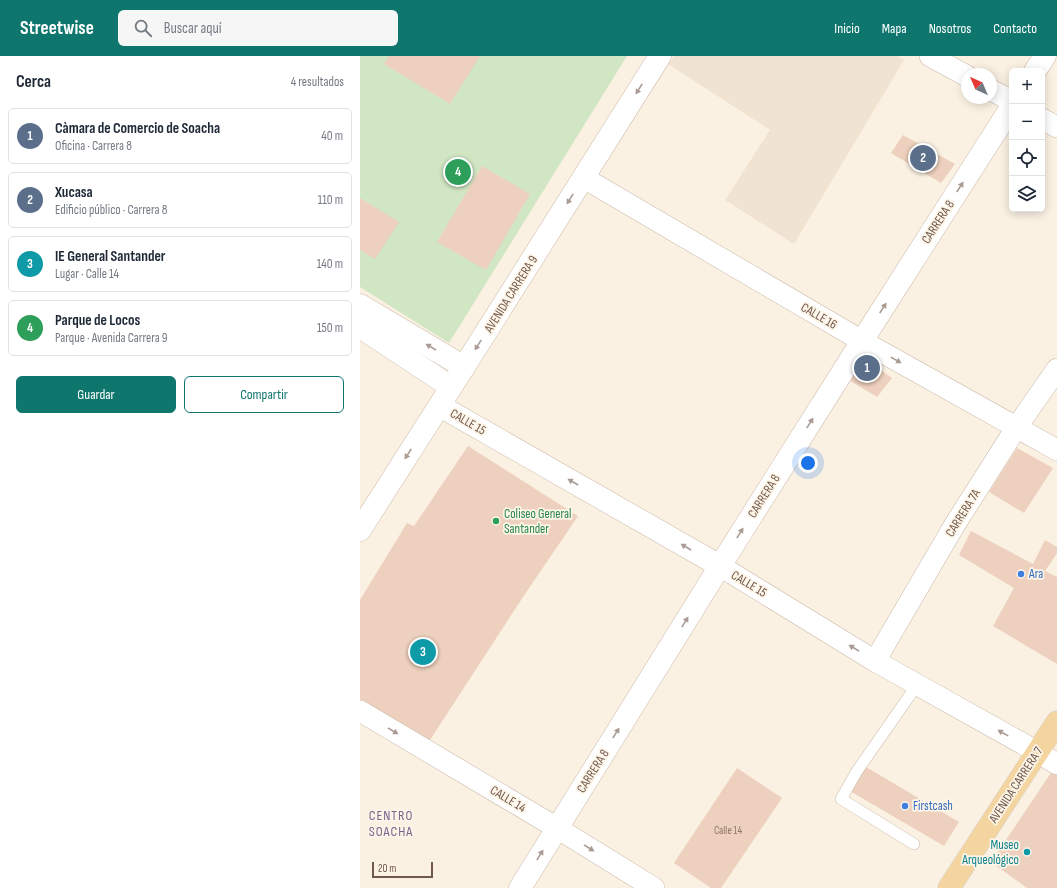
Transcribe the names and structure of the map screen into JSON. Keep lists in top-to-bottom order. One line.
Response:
{"streets":{"main road":["CARRERA 8","AVENIDA CARRERA 9","CALLE 15","AVENIDA CARRERA 7"],"street":["CALLE 16","CARRERA 7A","CALLE 14"]},"crossings":[["CARRERA 8","CALLE 16"],["CARRERA 8","CALLE 15"],["CARRERA 8","CALLE 14"],["AVENIDA CARRERA 9","CALLE 16"],["AVENIDA CARRERA 9","CALLE 15"],["CALLE 16","CARRERA 7A"],["CALLE 15","CARRERA 7A"],["CALLE 15","AVENIDA CARRERA 7"]],"one_way":["CARRERA 8","AVENIDA CARRERA 9","CALLE 15","CALLE 14"],"districts":["CENTRO SOACHA"],"places":["Coliseo General Santander","Ara","Firstcash","Museo Arqueológico"],"house_numbers":["Calle 14"],"scale_bar":"20 m","north":"top left","page":{"header":"Streetwise","search":"Buscar aquí","nav":["Inicio","Mapa","Nosotros","Contacto"],"heading":["Cerca","4 resultados"],"map_buttons":["+","−"],"list":[{"mark":"1","name":"Càmara de Comercio de Soacha","note":"Oficina · Carrera 8","value":"40 m"},{"mark":"2","name":"Xucasa","note":"Edificio público · Carrera 8","value":"110 m"},{"mark":"3","name":"IE General Santander","note":"Lugar · Calle 14","value":"140 m"},{"mark":"4","name":"Parque de Locos","note":"Parque · Avenida Carrera 9","value":"150 m"}],"pins":["2","4","1","3"],"buttons":["Guardar","Compartir"],"scale":"20 m"}}
